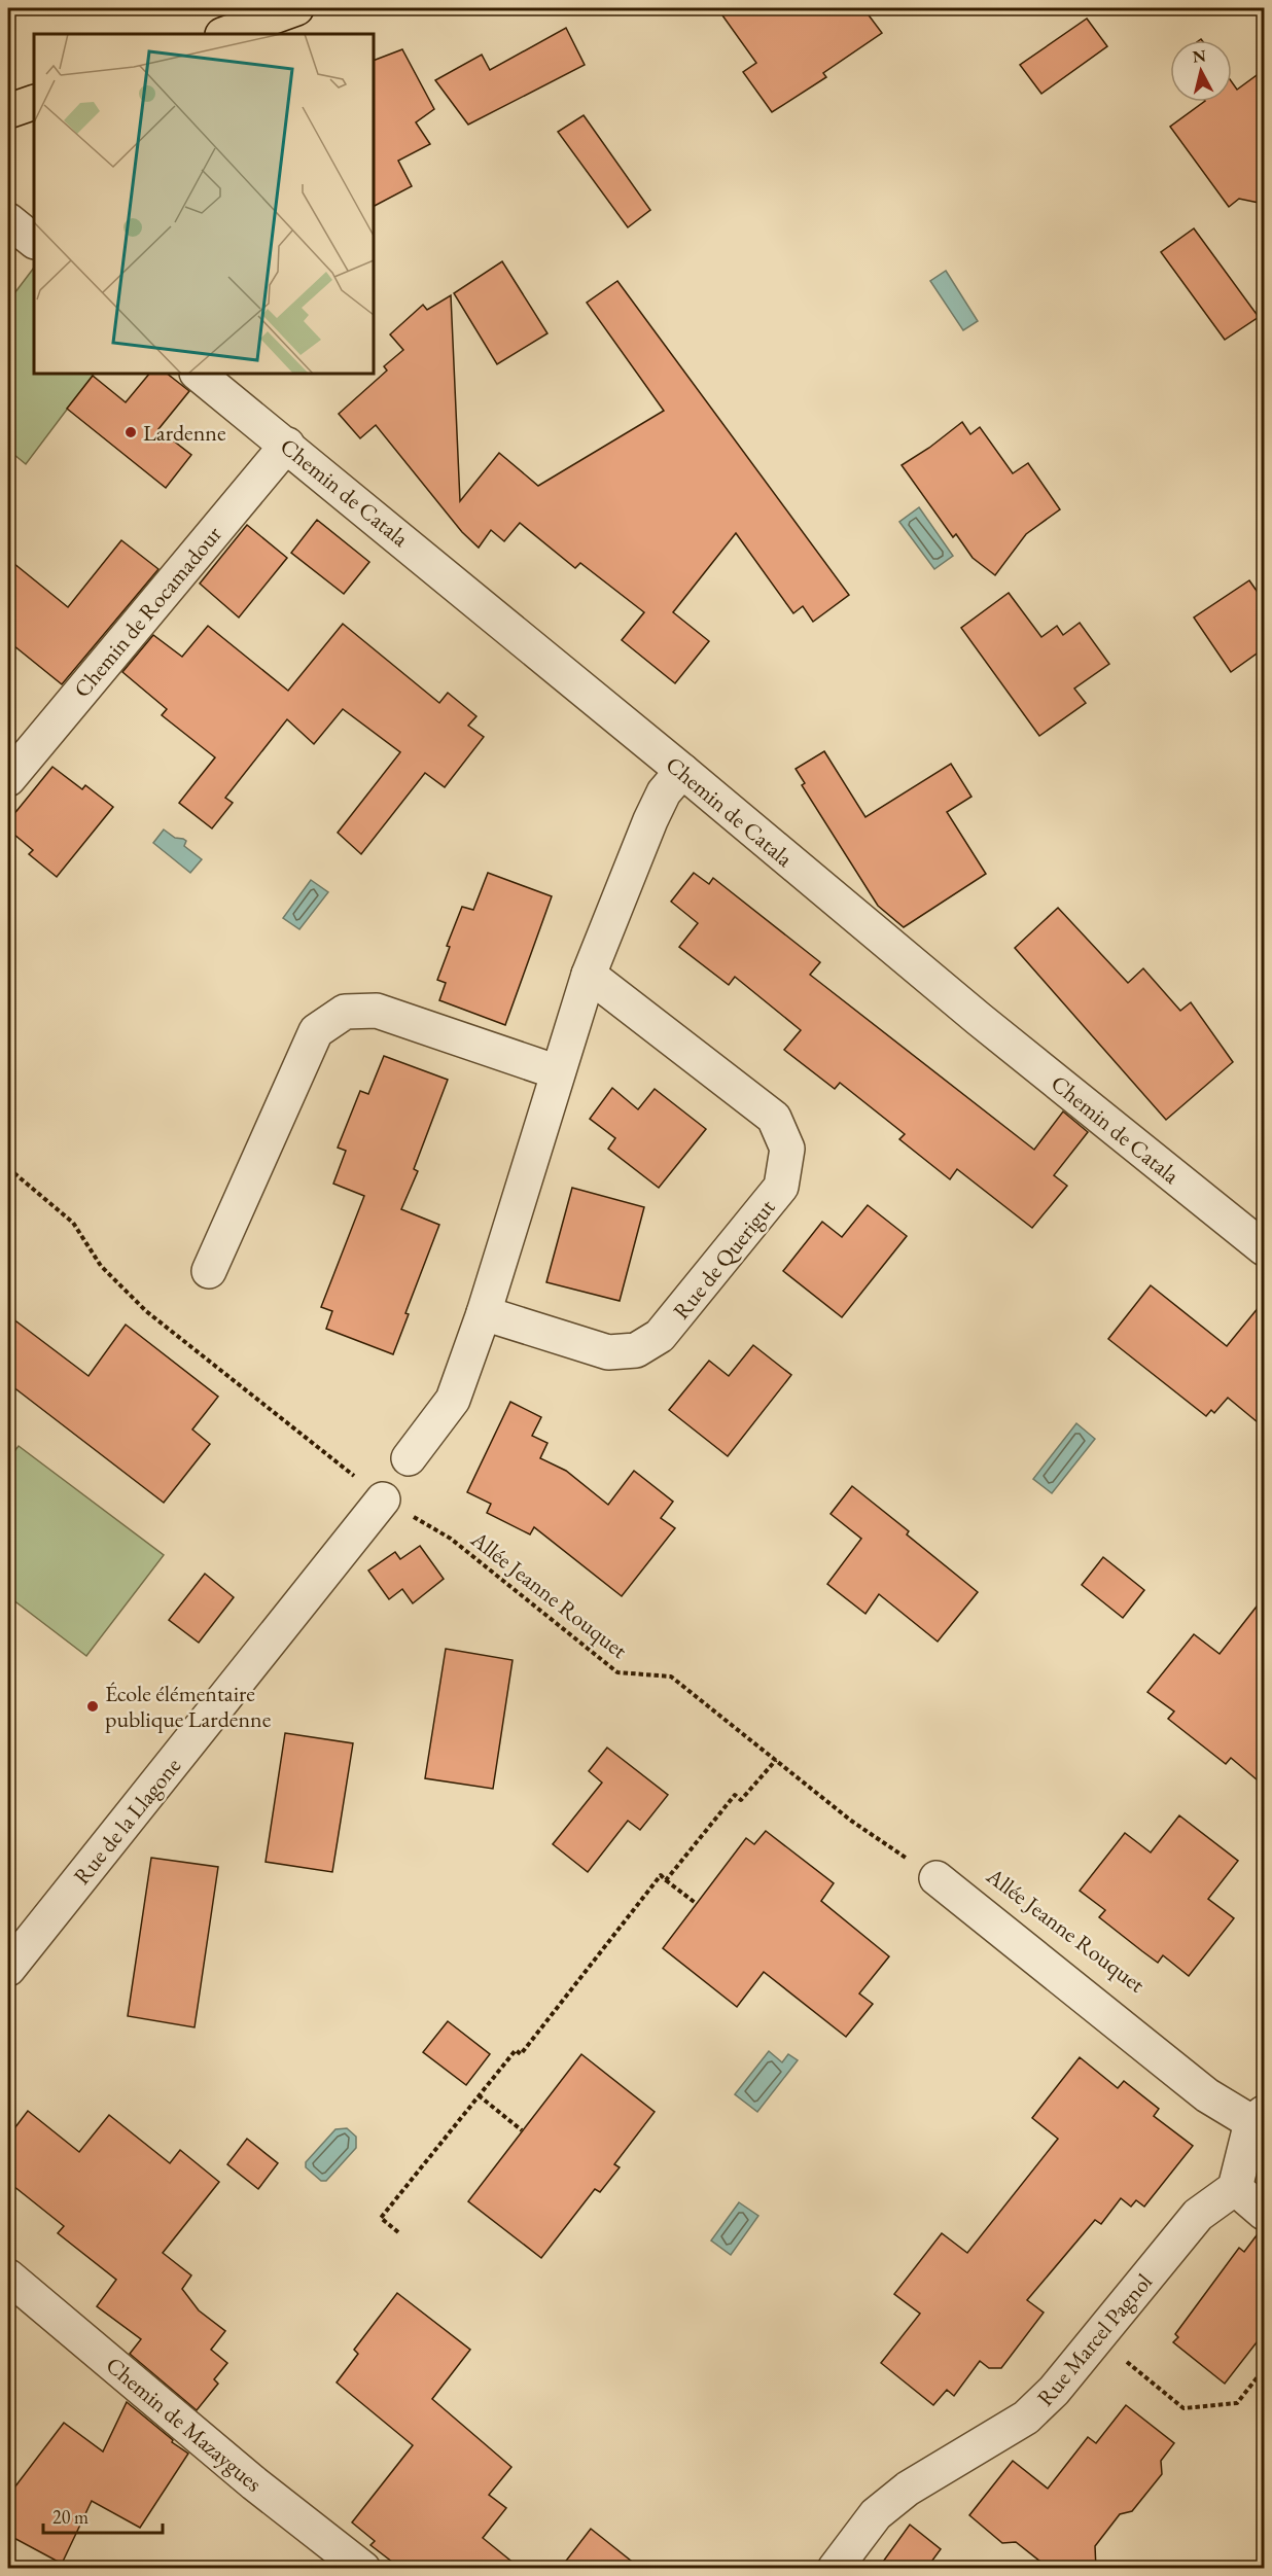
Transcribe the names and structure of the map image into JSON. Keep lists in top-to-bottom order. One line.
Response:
{"streets":{"street":["Chemin de Catala","Chemin de Rocamadour","Rue de Querigut","Rue de la Llagone","Rue Marcel Pagnol","Chemin de Mazaygues"],"path":["Allée Jeanne Rouquet"]},"crossings":[["Chemin de Catala","Chemin de Rocamadour"],["Allée Jeanne Rouquet","Rue de la Llagone"]],"places":["Lardenne","École élémentaire publique Lardenne"],"scale_bar":"20 m","north":"top"}
